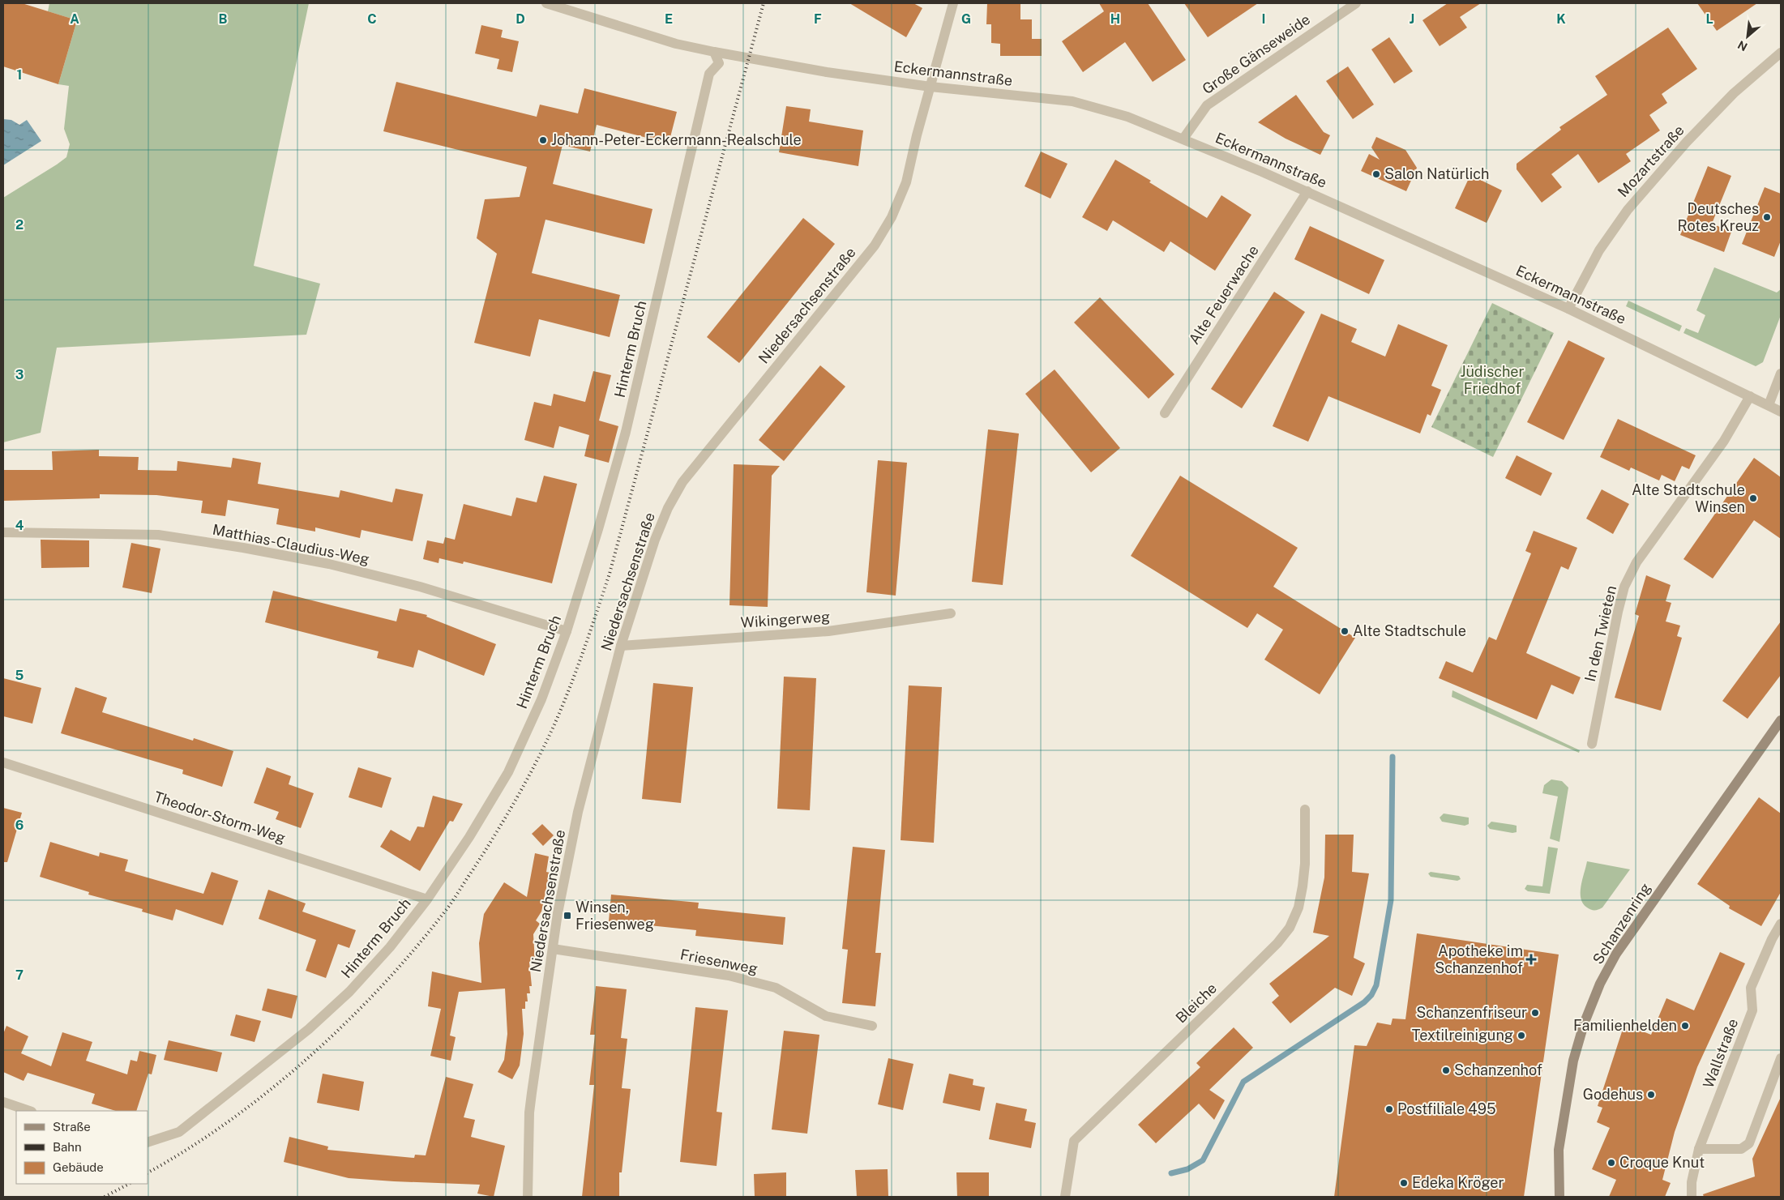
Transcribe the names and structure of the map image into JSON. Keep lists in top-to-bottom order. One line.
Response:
{"streets":{"main road":["Schanzenring"],"street":["Große Gänseweide","Eckermannstraße","Mozartstraße","Alte Feuerwache","Niedersachsenstraße","Hinterm Bruch","Matthias-Claudius-Weg","Wikingerweg","In den Twieten","Theodor-Storm-Weg","Friesenweg","Bleiche","Wallstraße"]},"crossings":[["Große Gänseweide","Eckermannstraße"],["Eckermannstraße","Mozartstraße"],["Eckermannstraße","Alte Feuerwache"],["Eckermannstraße","Niedersachsenstraße"],["Eckermannstraße","Hinterm Bruch"],["Eckermannstraße","In den Twieten"],["Niedersachsenstraße","Wikingerweg"],["Niedersachsenstraße","Friesenweg"],["Hinterm Bruch","Matthias-Claudius-Weg"],["Hinterm Bruch","Theodor-Storm-Weg"]],"parks":["Jüdischer Friedhof"],"places":{"other":["Johann-Peter-Eckermann-Realschule","Salon Natürlich","Deutsches Rotes Kreuz","Alte Stadtschule Winsen","Alte Stadtschule","Schanzenfriseur","Familienhelden","Textilreinigung","Schanzenhof","Godehus","Postfiliale 495","Croque Knut","Edeka Kröger"],"transit":["Winsen, Friesenweg"],"health":["Apotheke im Schanzenhof"]},"legend":["Straße","Bahn","Gebäude"],"north":"bottom left","grid":{"columns":["A","B","C","D","E","F","G","H","I","J","K","L"],"rows":["1","2","3","4","5","6","7"]}}
